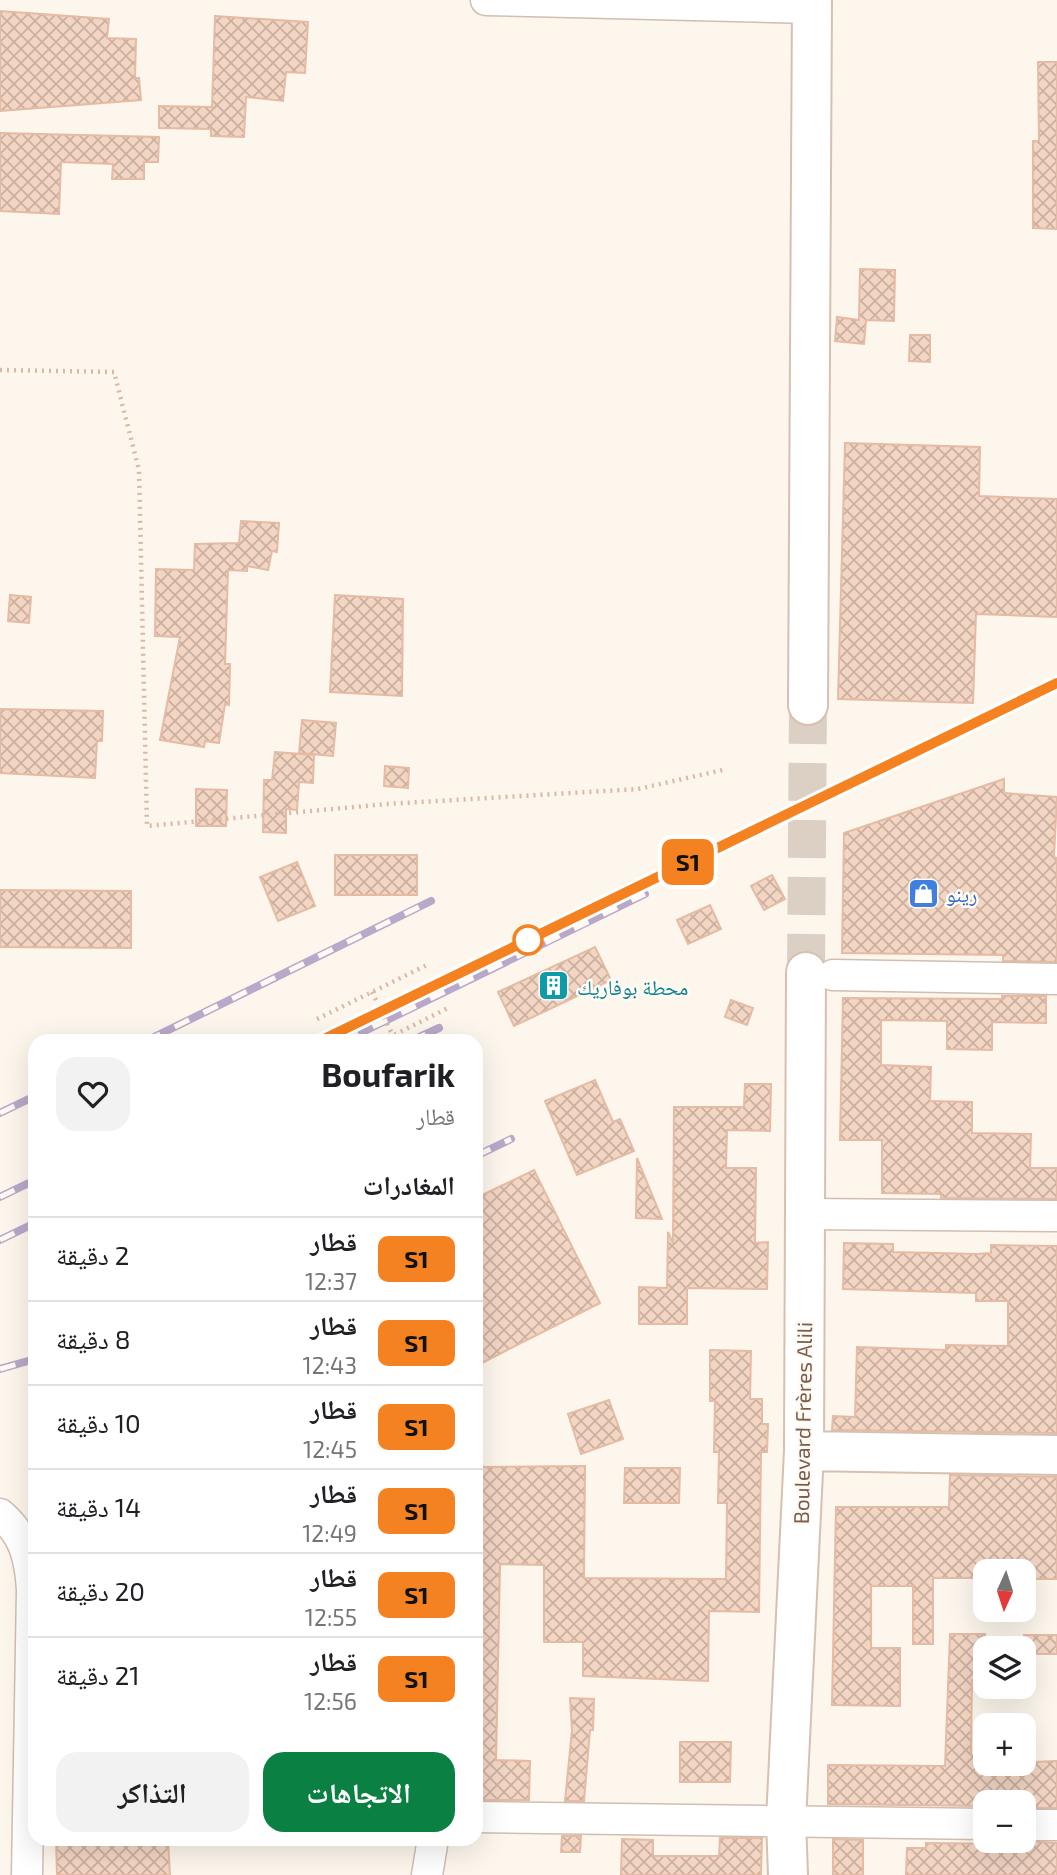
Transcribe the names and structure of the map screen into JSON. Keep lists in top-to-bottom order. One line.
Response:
{"streets":{"main road":["Boulevard Frères Alili"]},"places":{"shop":["رينو"],"building":["محطة بوفاريك"]},"north":"bottom","page":{"on_map":"S1","heading":[["Boufarik","قطار"],"المغادرات"],"list":[{"mark":"S1","name":"قطار","note":"12:37","value":"2 دقيقة"},{"mark":"S1","name":"قطار","note":"12:43","value":"8 دقيقة"},{"mark":"S1","name":"قطار","note":"12:45","value":"10 دقيقة"},{"mark":"S1","name":"قطار","note":"12:49","value":"14 دقيقة"},{"mark":"S1","name":"قطار","note":"12:55","value":"20 دقيقة"},{"mark":"S1","name":"قطار","note":"12:56","value":"21 دقيقة"}],"map_buttons":["+","−"],"buttons":["الاتجاهات","التذاكر"]}}
